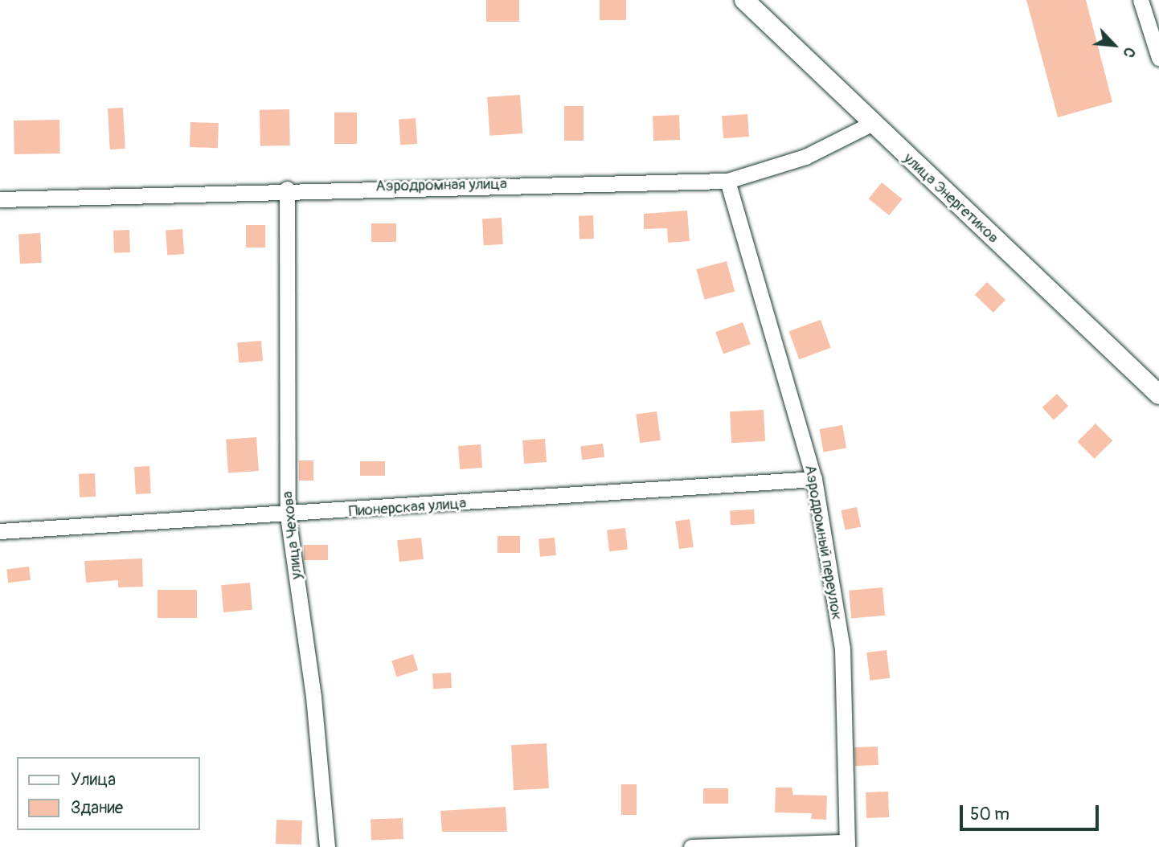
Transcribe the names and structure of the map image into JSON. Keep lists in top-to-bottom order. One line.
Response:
{"streets":{"street":["Аэродромная улица","улица Энергетиков","Пионерская улица","улица Чехова","Аэродромный переулок"]},"crossings":[["Аэродромная улица","улица Энергетиков"],["Аэродромная улица","улица Чехова"],["Аэродромная улица","Аэродромный переулок"],["Пионерская улица","улица Чехова"],["Пионерская улица","Аэродромный переулок"]],"legend":["Улица","Здание"],"scale_bar":"50 m","north":"bottom right"}
